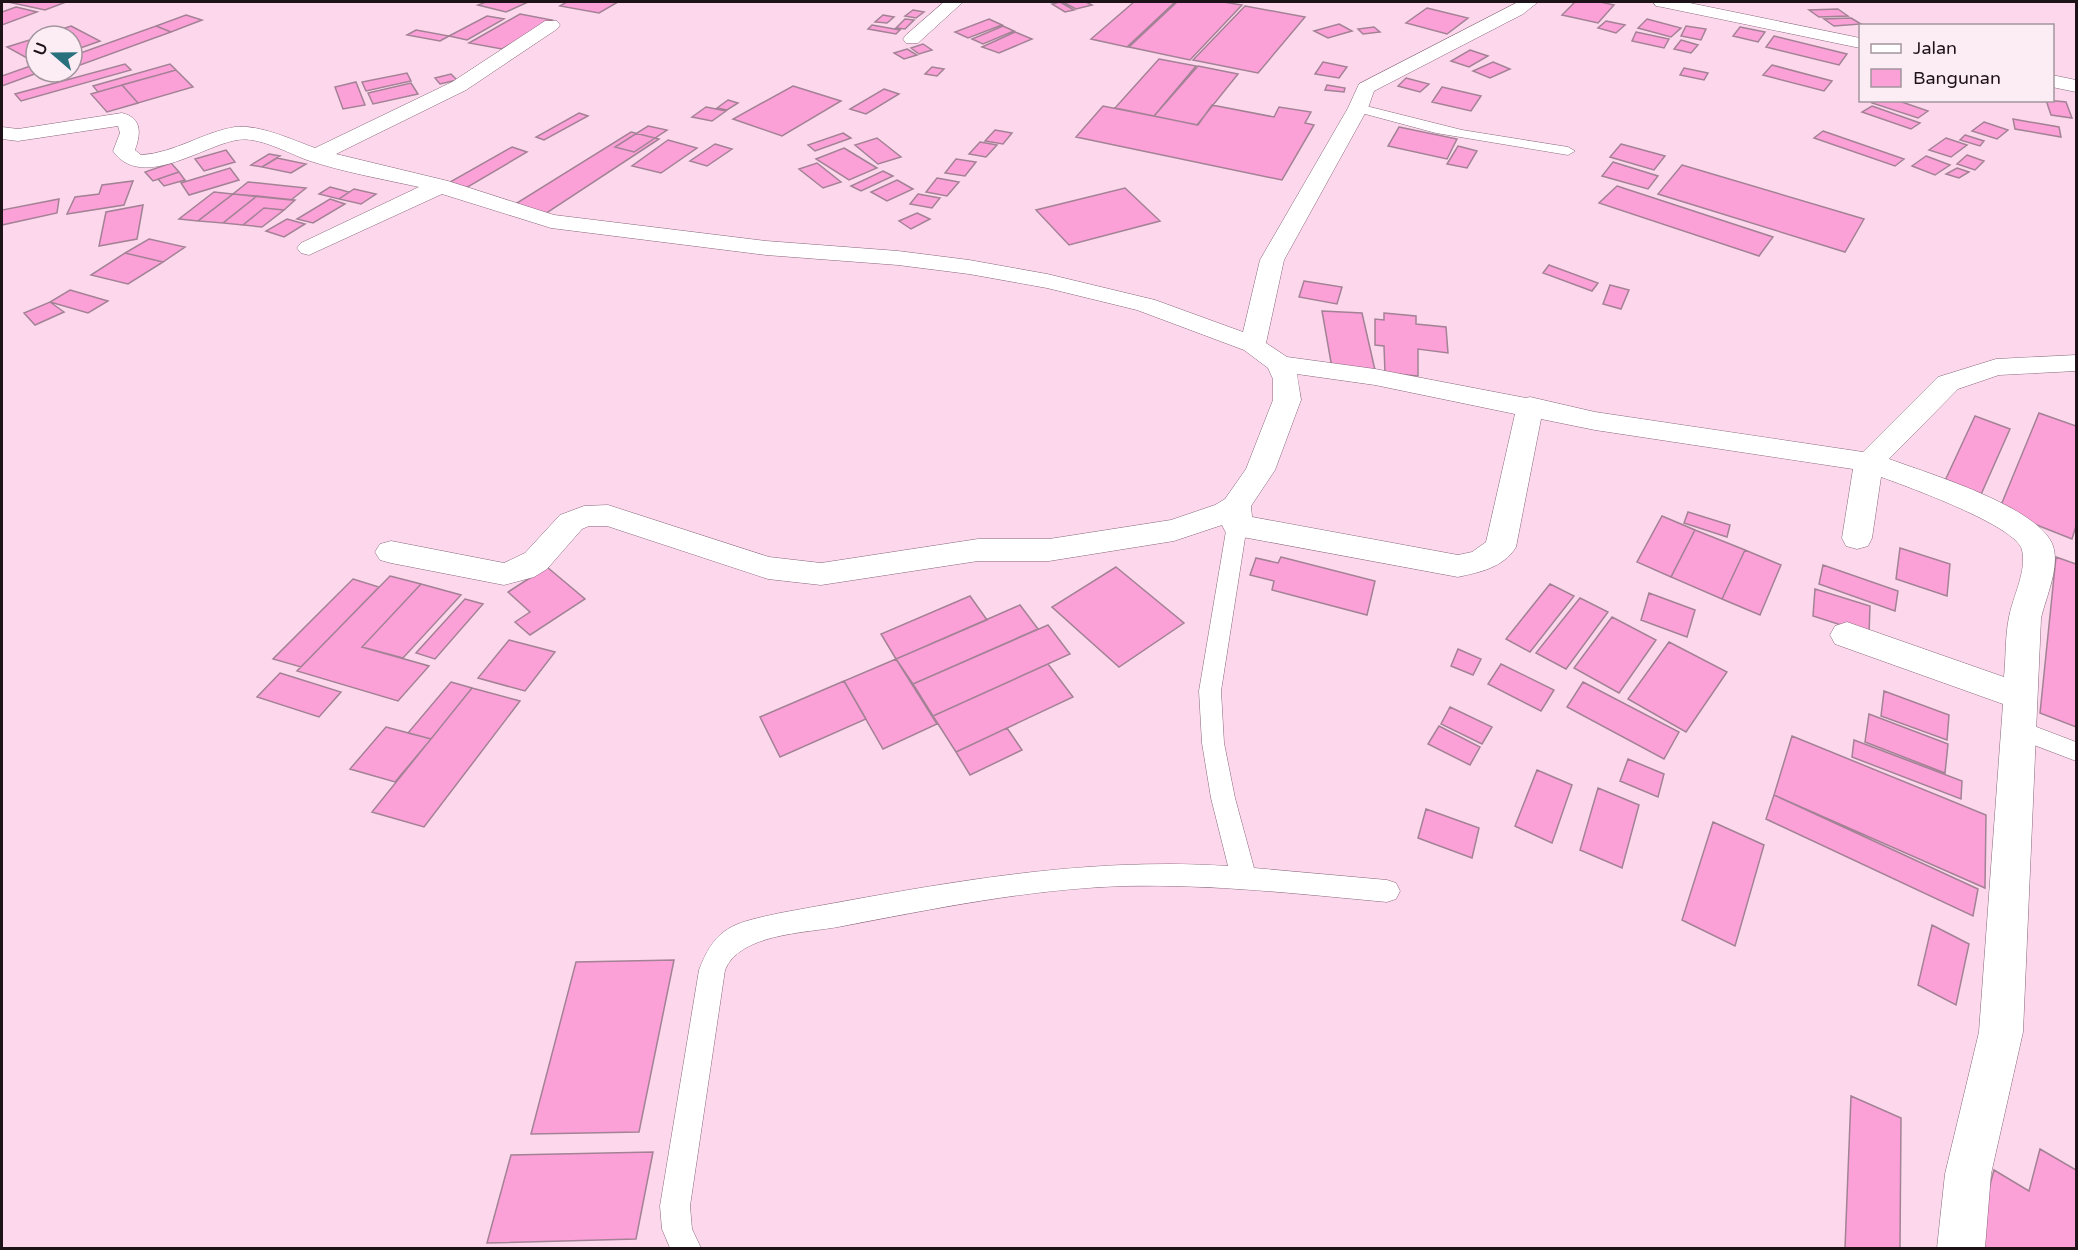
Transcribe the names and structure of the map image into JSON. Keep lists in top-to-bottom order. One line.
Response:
{"legend":["Jalan","Bangunan"],"north":"left"}
